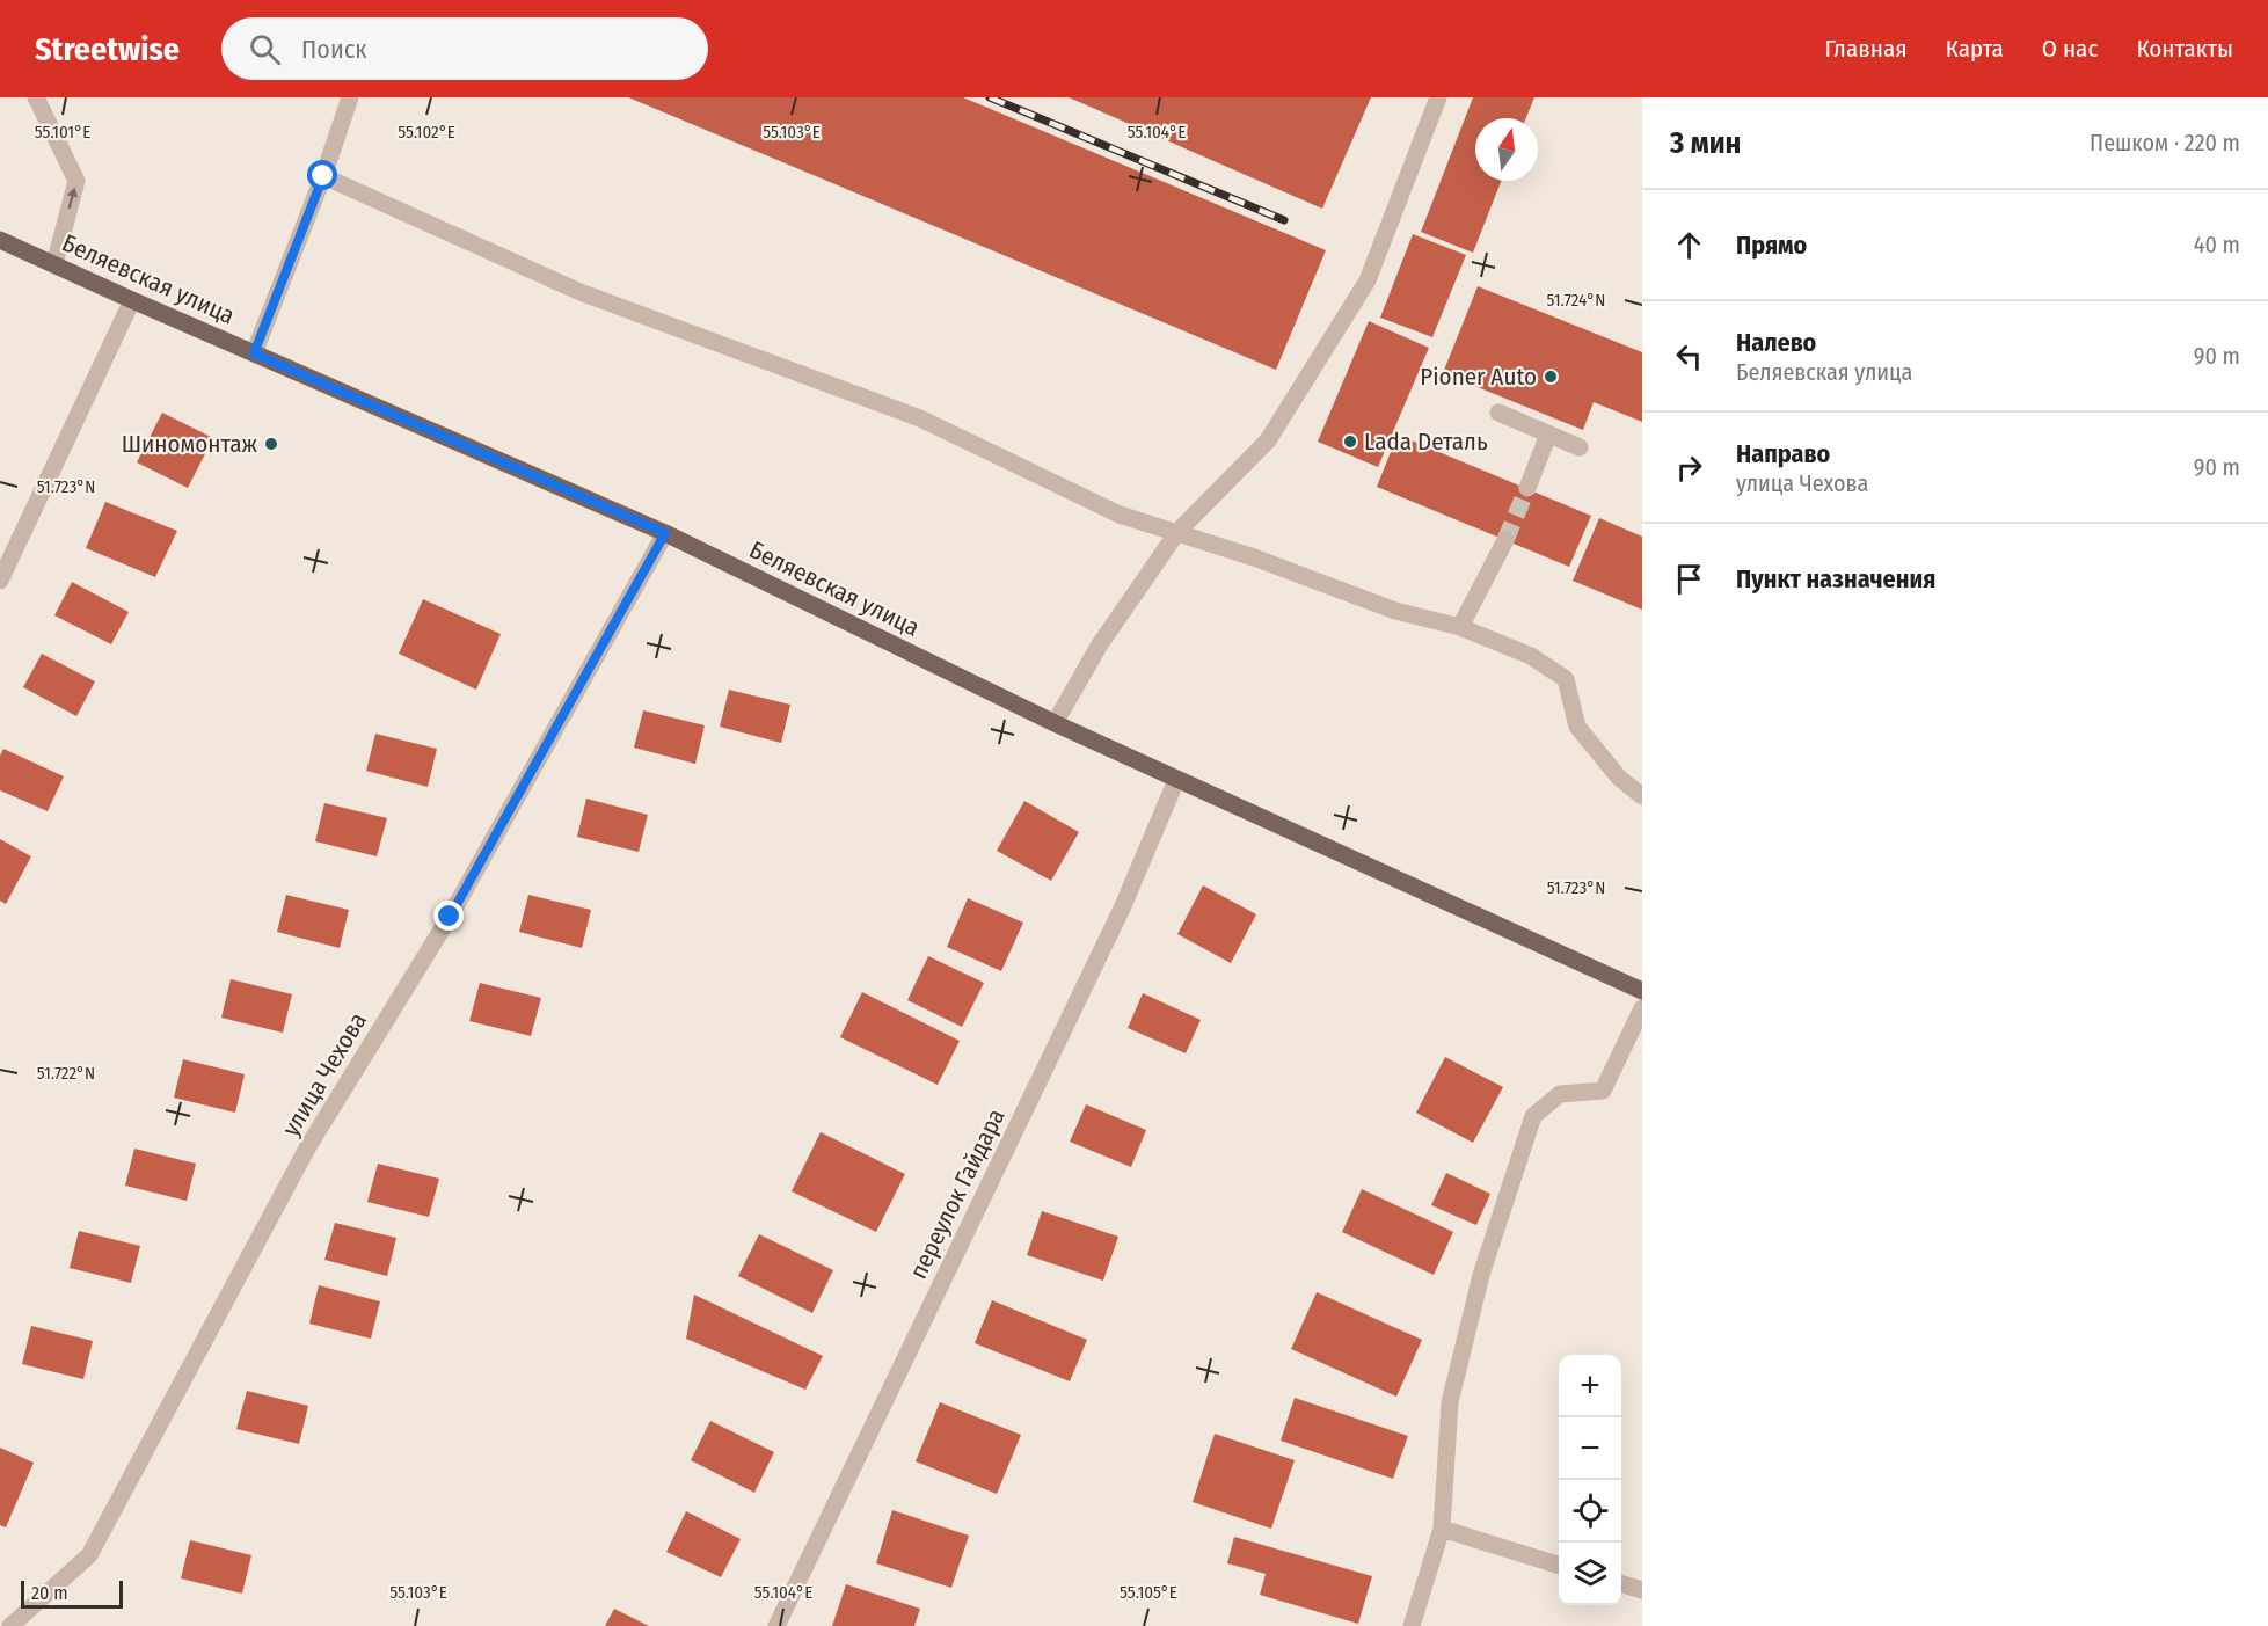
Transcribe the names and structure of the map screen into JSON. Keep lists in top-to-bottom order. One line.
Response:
{"streets":{"main road":["Беляевская улица"],"street":["улица Чехова","переулок Гайдара"]},"crossings":[["Беляевская улица","улица Чехова"],["Беляевская улица","переулок Гайдара"]],"places":["Pioner Auto","Lada Dеталь","Шиномонтаж"],"scale_bar":"20 m","north":"top","page":{"header":"Streetwise","search":"Поиск","nav":["Главная","Карта","О нас","Контакты"],"heading":["3 мин","Пешком · 220 m"],"list":[["Прямо","40 m"],["Налево","Беляевская улица","90 m"],["Направо","улица Чехова","90 m"],"Пункт назначения"],"map_buttons":["+","−"],"scale":"20 m"},"coordinates":["55.101°E","55.102°E","55.103°E","55.104°E","51.724°N","51.723°N","51.722°N","55.105°E"]}
